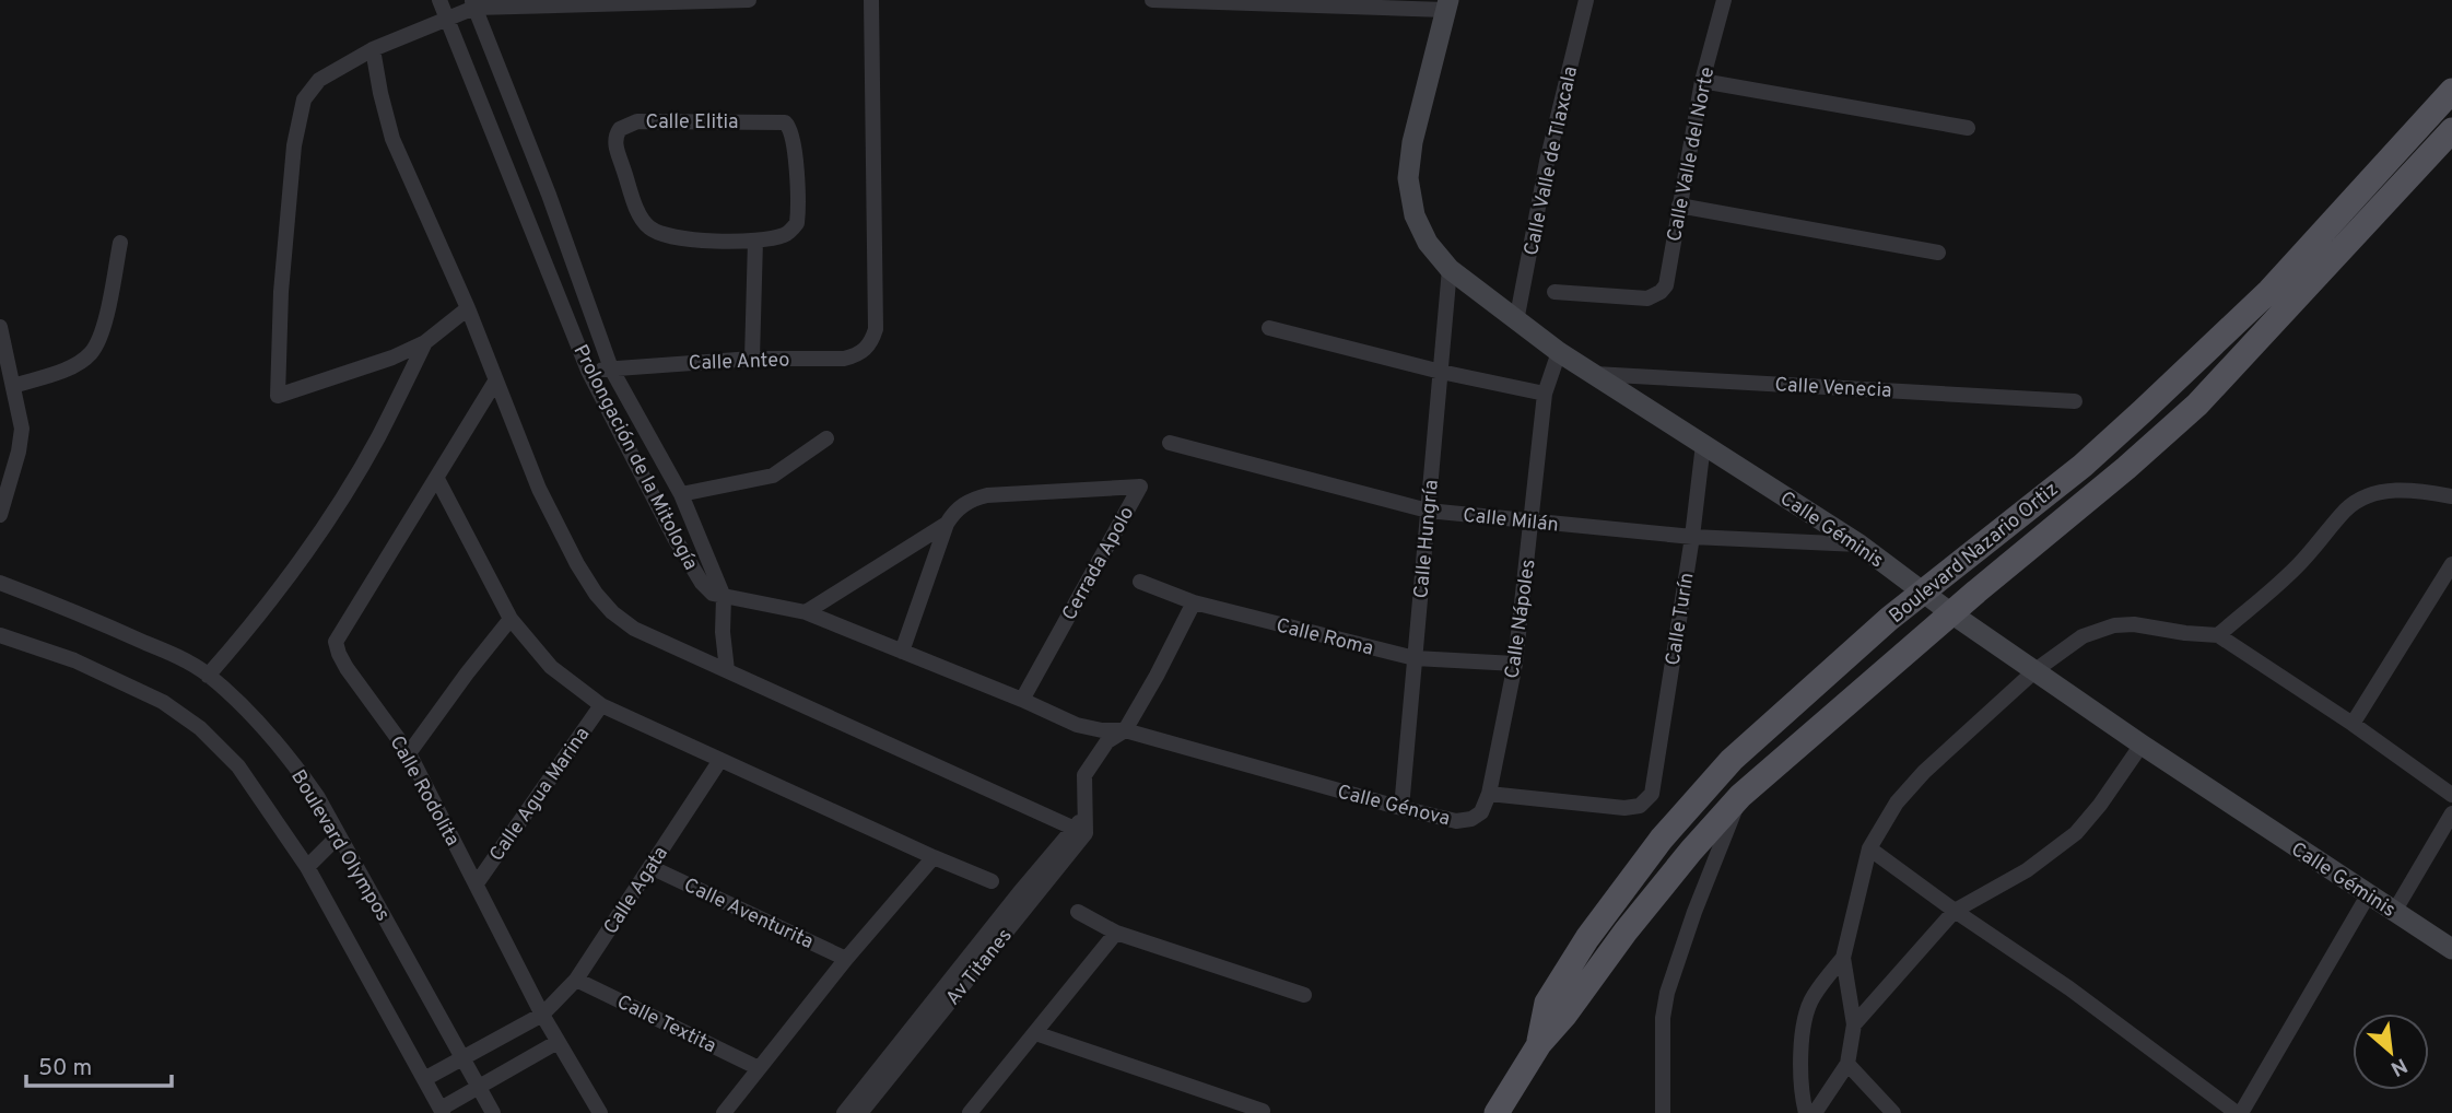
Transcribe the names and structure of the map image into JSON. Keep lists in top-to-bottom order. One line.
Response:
{"streets":{"main road":["Boulevard Nazario Ortiz"],"street":["Calle Elitia","Calle Valle del Norte","Calle Valle de Tlaxcala","Calle Anteo","Calle Venecia","Prolongación de la Mitología","Calle Milán","Calle Géminis","Calle Hungría","Cerrada Apolo","Calle Nápoles","Calle Turín","Calle Roma","Calle Rodolita","Calle Agua Marina","Calle Génova","Boulevard Olympos","Calle Agata","Calle Aventurita","Av Titanes","Calle Textita"]},"crossings":[["Calle Valle de Tlaxcala","Calle Géminis"],["Calle Anteo","Prolongación de la Mitología"],["Calle Venecia","Calle Géminis"],["Calle Milán","Calle Géminis"],["Calle Milán","Calle Hungría"],["Calle Milán","Calle Nápoles"],["Calle Milán","Calle Turín"],["Calle Géminis","Calle Hungría"],["Calle Géminis","Boulevard Nazario Ortiz"],["Calle Géminis","Calle Nápoles"],["Calle Géminis","Calle Turín"],["Calle Hungría","Calle Roma"],["Calle Hungría","Calle Génova"],["Cerrada Apolo","Calle Génova"],["Calle Nápoles","Calle Turín"],["Calle Nápoles","Calle Roma"],["Calle Nápoles","Calle Génova"],["Calle Turín","Calle Génova"],["Calle Rodolita","Calle Agua Marina"],["Calle Rodolita","Calle Agata"],["Boulevard Olympos","Calle Agata"],["Calle Agata","Calle Aventurita"],["Calle Agata","Calle Textita"]],"scale_bar":"50 m","north":"bottom right"}
